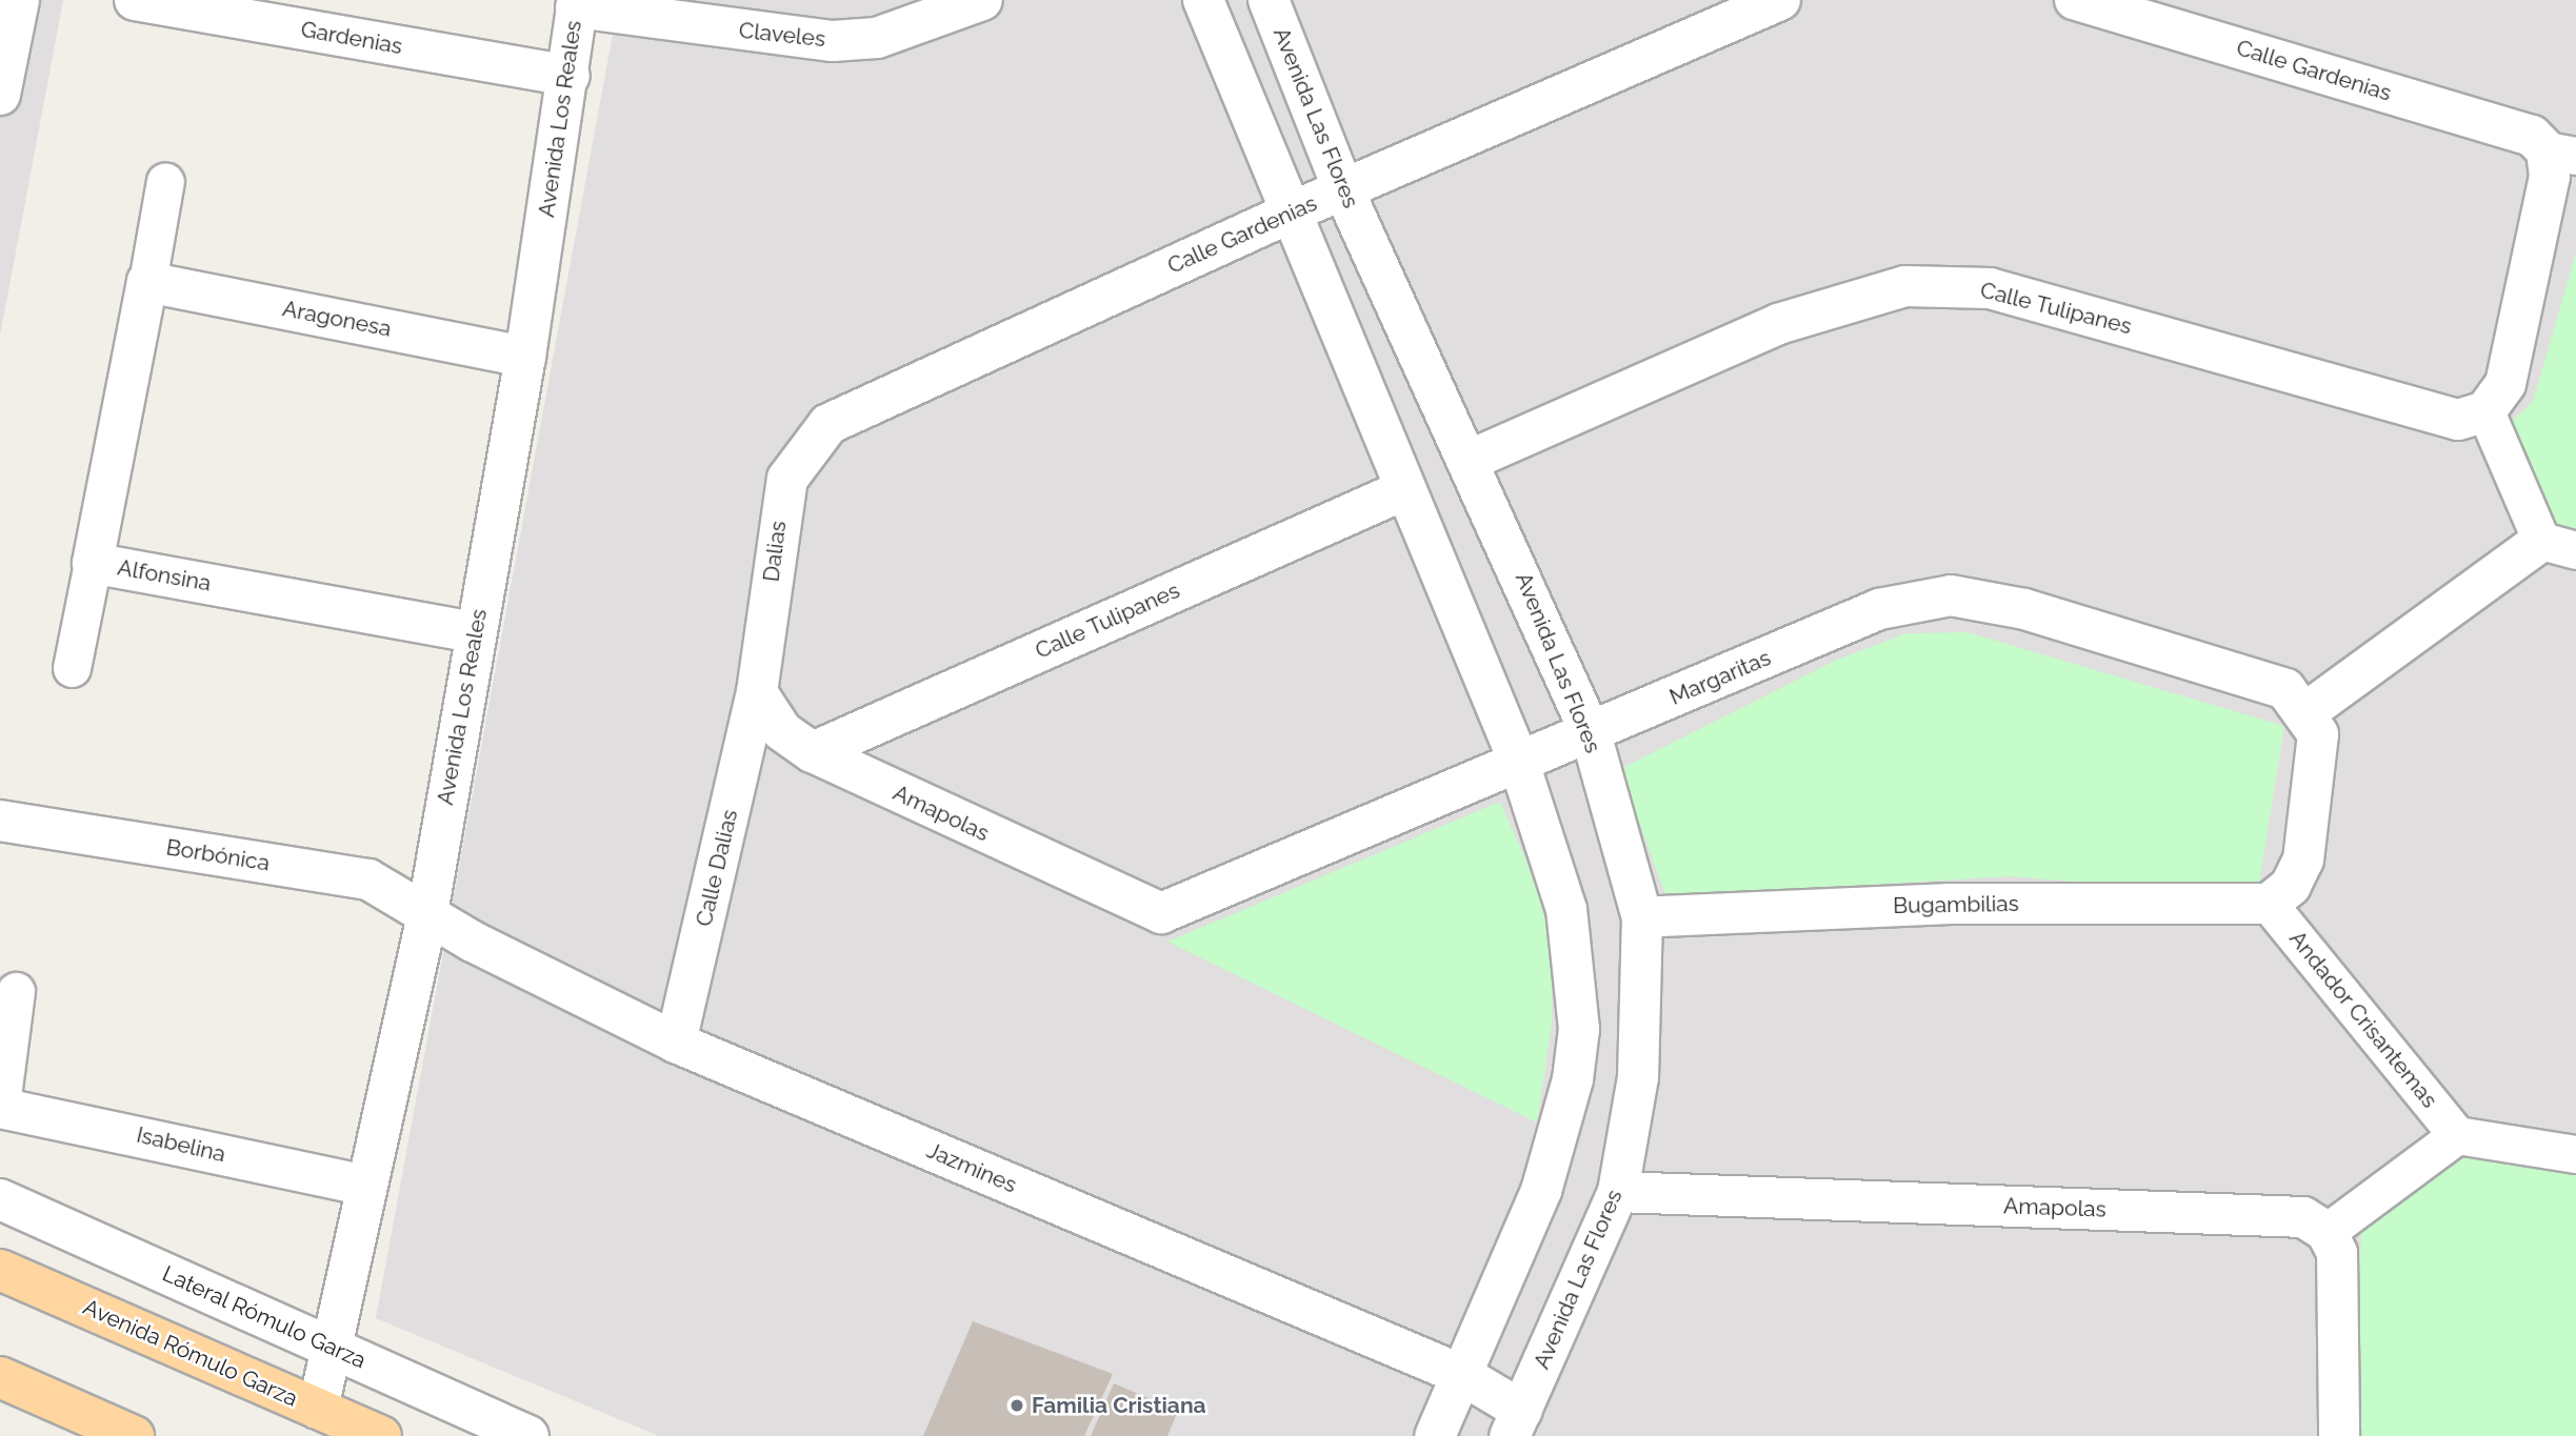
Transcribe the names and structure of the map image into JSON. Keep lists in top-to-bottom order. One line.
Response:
{"streets":{"main road":["Avenida Rómulo Garza"],"street":["Claveles","Gardenias","Calle Gardenias","Avenida Las Flores","Avenida Los Reales","Calle Tulipanes","Aragonesa","Dalias","Alfonsina","Margaritas","Amapolas","Borbónica","Calle Dalias","Bugambilias","Andador Crisantemas","Isabelina","Jazmines","Lateral Rómulo Garza"]},"crossings":[["Claveles","Avenida Los Reales"],["Gardenias","Avenida Los Reales"],["Calle Gardenias","Avenida Las Flores"],["Calle Gardenias","Dalias"],["Avenida Las Flores","Calle Tulipanes"],["Avenida Las Flores","Margaritas"],["Avenida Las Flores","Amapolas"],["Avenida Las Flores","Bugambilias"],["Avenida Las Flores","Jazmines"],["Avenida Los Reales","Aragonesa"],["Avenida Los Reales","Alfonsina"],["Avenida Los Reales","Borbónica"],["Avenida Los Reales","Isabelina"],["Avenida Los Reales","Jazmines"],["Avenida Los Reales","Lateral Rómulo Garza"],["Avenida Los Reales","Avenida Rómulo Garza"],["Calle Tulipanes","Amapolas"],["Aragonesa","Alfonsina"],["Dalias","Amapolas"],["Dalias","Calle Dalias"],["Margaritas","Amapolas"],["Amapolas","Calle Dalias"],["Borbónica","Jazmines"],["Calle Dalias","Jazmines"],["Bugambilias","Andador Crisantemas"]],"places":["Familia Cristiana"]}
